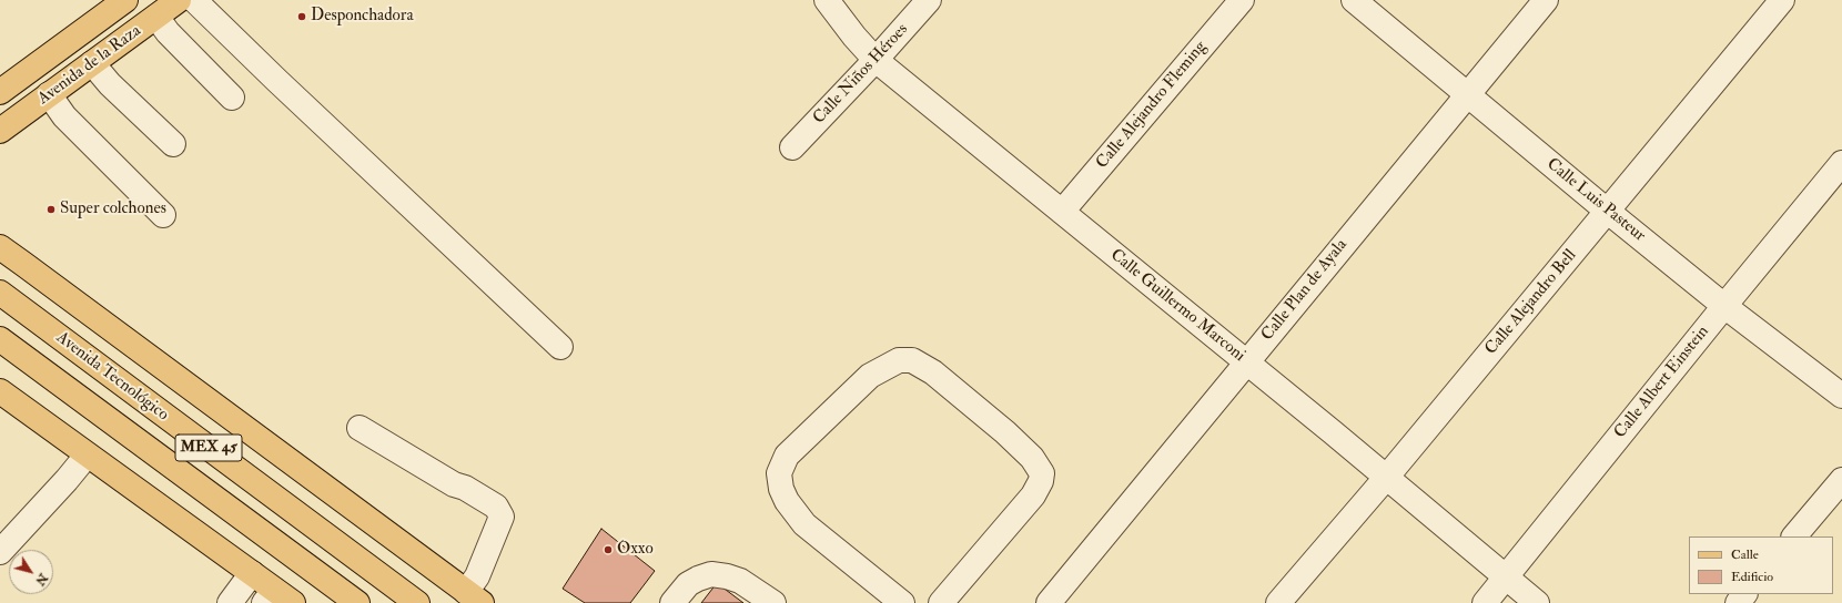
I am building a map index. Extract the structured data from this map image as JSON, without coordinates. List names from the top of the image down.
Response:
{
  "streets": {
    "main road": ["Avenida de la Raza", "Avenida Tecnológico", "MEX 45"],
    "street": [
      "Calle Niños Héroes",
      "Calle Alejandro Fleming",
      "Calle Luis Pasteur",
      "Calle Plan de Ayala",
      "Calle Alejandro Bell",
      "Calle Guillermo Marconi",
      "Calle Albert Einstein"
    ]
  },
  "crossings": [
    ["Calle Niños Héroes", "Calle Guillermo Marconi"],
    ["Calle Alejandro Fleming", "Calle Guillermo Marconi"],
    ["Calle Luis Pasteur", "Calle Plan de Ayala"],
    ["Calle Luis Pasteur", "Calle Alejandro Bell"],
    ["Calle Luis Pasteur", "Calle Albert Einstein"],
    ["Calle Plan de Ayala", "Calle Guillermo Marconi"],
    ["Calle Alejandro Bell", "Calle Guillermo Marconi"],
    ["Calle Guillermo Marconi", "Calle Albert Einstein"]
  ],
  "places": ["Desponchadora", "Super colchones", "Oxxo"],
  "legend": ["Calle", "Edificio"],
  "north": "bottom right"
}
